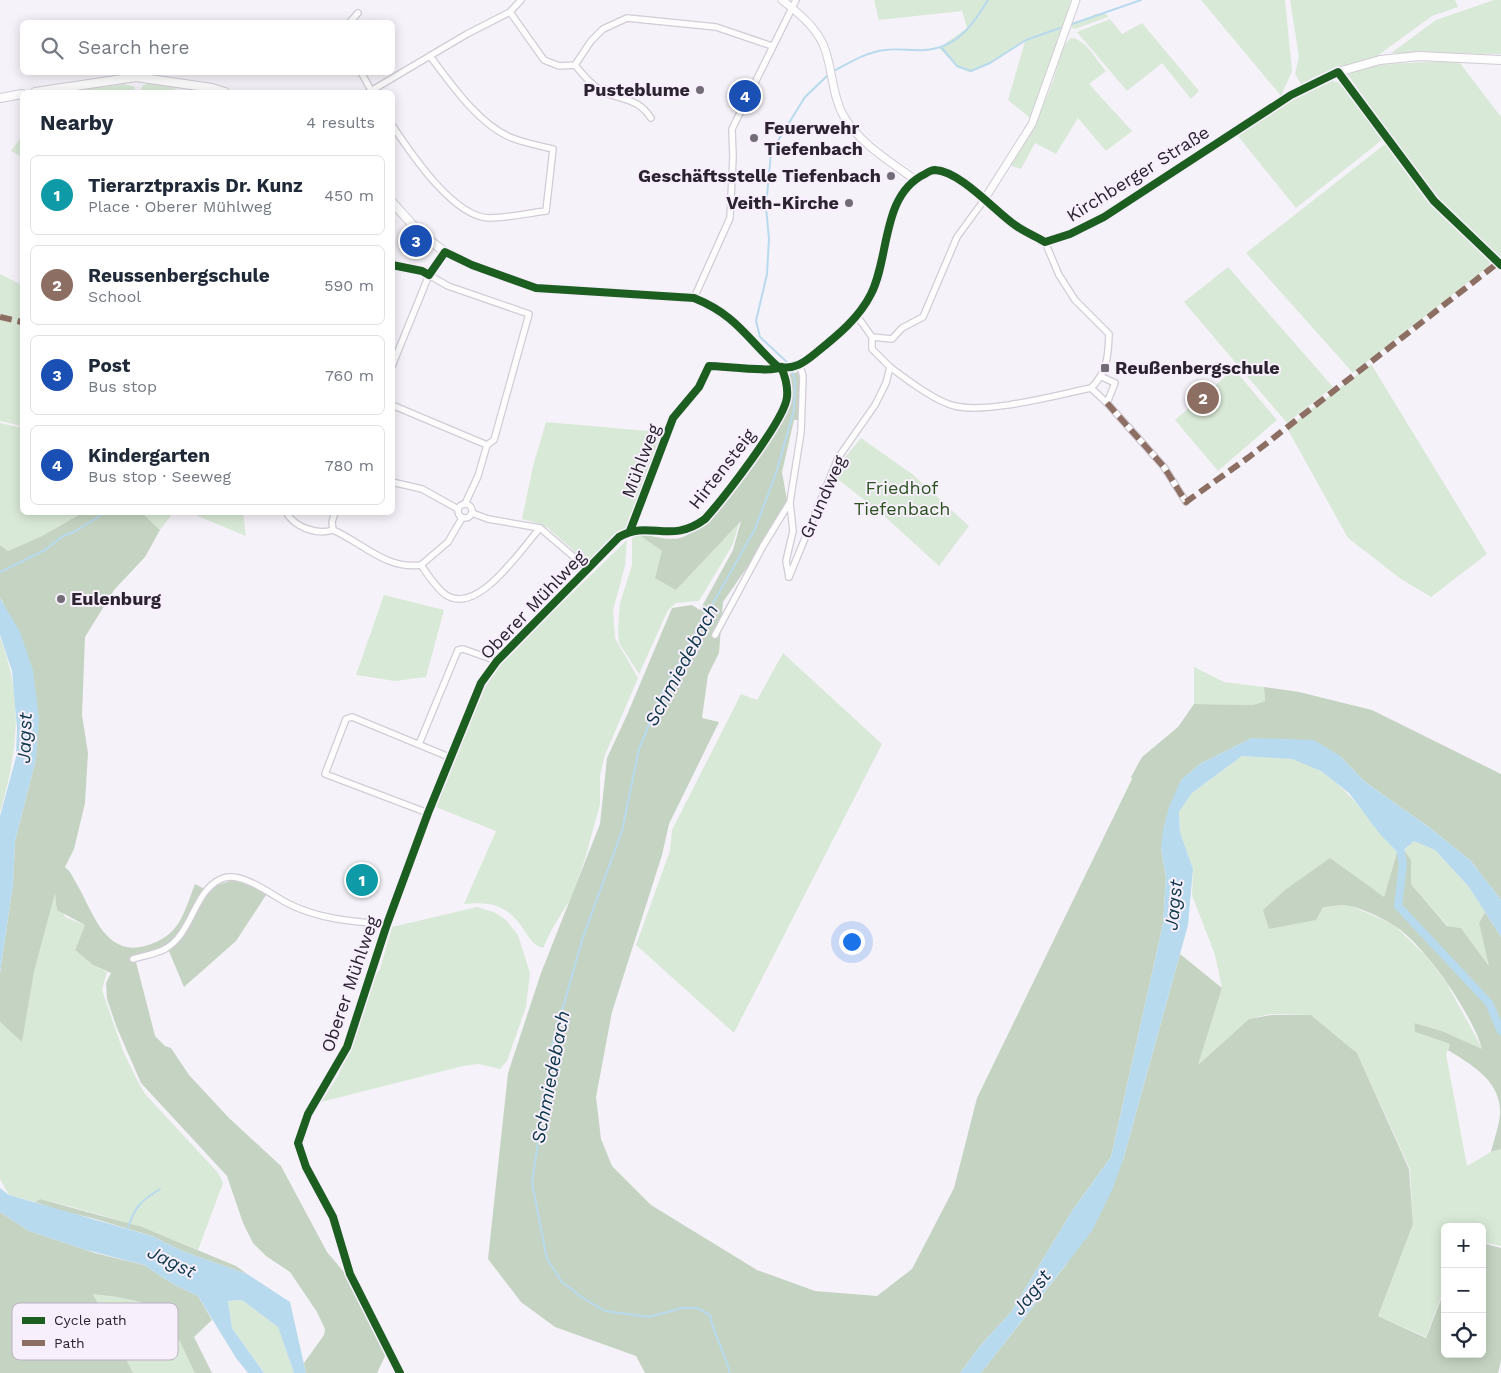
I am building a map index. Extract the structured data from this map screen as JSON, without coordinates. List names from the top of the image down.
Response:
{
  "streets": {
    "main road": ["Kirchberger Straße"],
    "street": [
      "Mühlweg",
      "Hirtensteig",
      "Grundweg",
      "Oberer Mühlweg"
    ]
  },
  "crossings": [
    ["Mühlweg", "Hirtensteig"],
    ["Mühlweg", "Oberer Mühlweg"],
    ["Hirtensteig", "Oberer Mühlweg"]
  ],
  "water": ["Schmiedebach", "Jagst"],
  "parks": ["Friedhof Tiefenbach"],
  "places": {
    "other": [
      "Pusteblume",
      "Feuerwehr Tiefenbach",
      "Geschäftsstelle Tiefenbach",
      "Veith-Kirche",
      "Eulenburg"
    ],
    "transit": ["Reußenbergschule"]
  },
  "legend": ["Cycle path", "Path"],
  "page": {
    "search": "Search here",
    "pins": [
      "4",
      "3",
      "2",
      "1"
    ],
    "heading": ["Nearby", "4 results"],
    "list": [
      {
        "mark": "1",
        "name": "Tierarztpraxis Dr. Kunz",
        "note": "Place · Oberer Mühlweg",
        "value": "450 m"
      },
      {
        "mark": "2",
        "name": "Reussenbergschule",
        "note": "School",
        "value": "590 m"
      },
      {
        "mark": "3",
        "name": "Post",
        "note": "Bus stop",
        "value": "760 m"
      },
      {
        "mark": "4",
        "name": "Kindergarten",
        "note": "Bus stop · Seeweg",
        "value": "780 m"
      }
    ],
    "map_buttons": ["+", "−"]
  }
}
